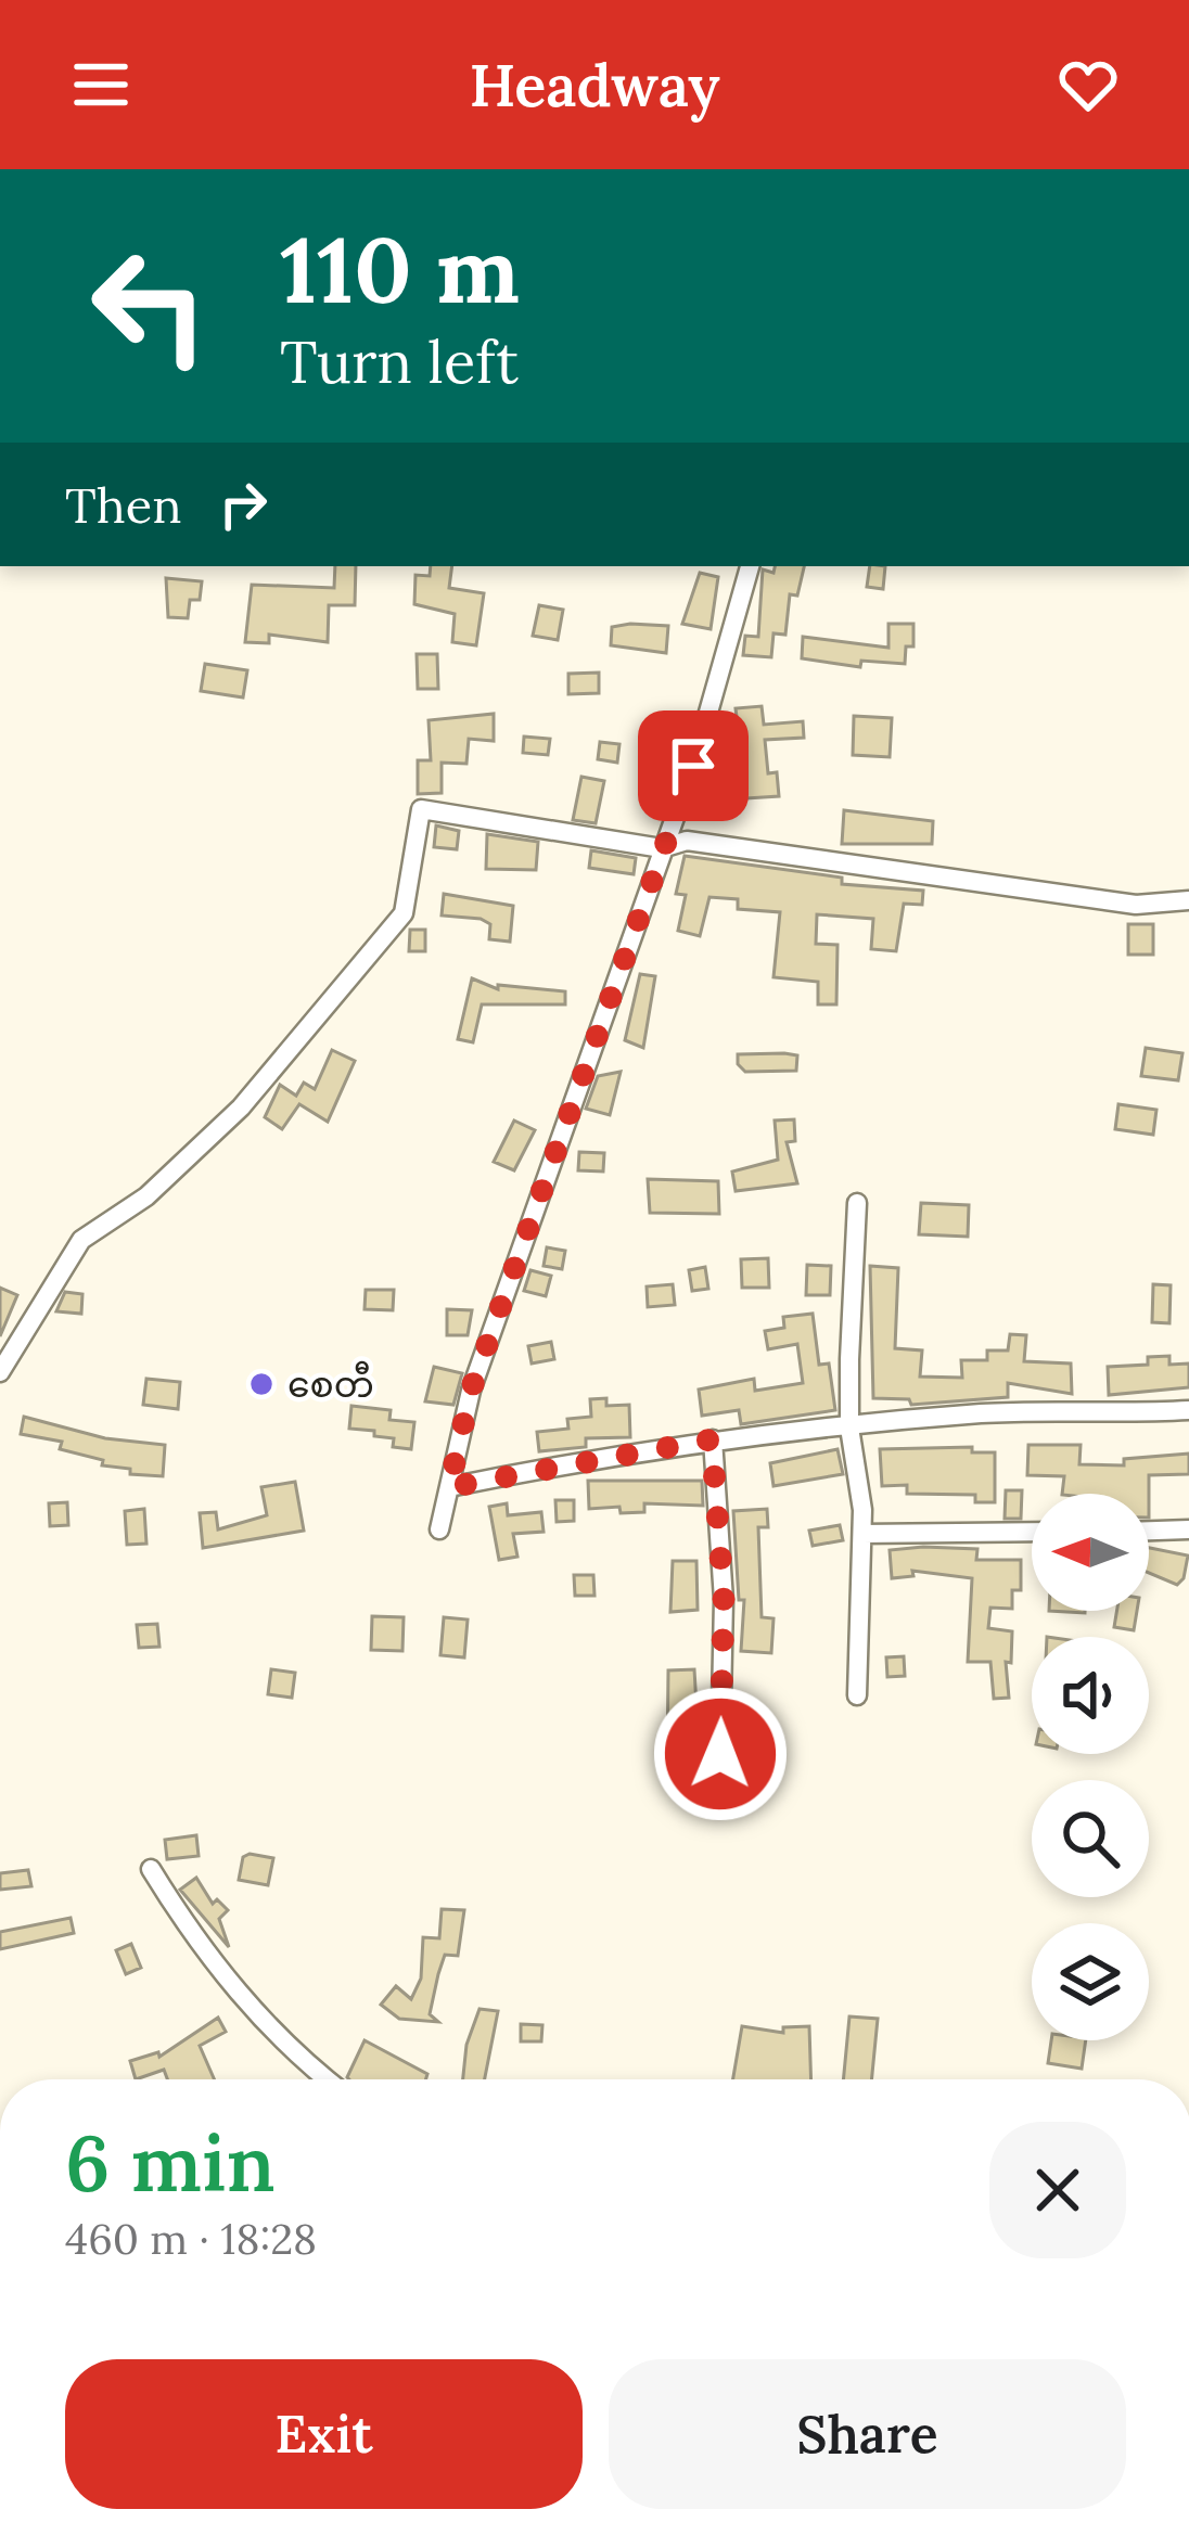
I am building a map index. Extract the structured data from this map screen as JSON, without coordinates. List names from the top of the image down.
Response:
{
  "places": ["စေတီ"],
  "north": "left",
  "page": {
    "header": "Headway",
    "turn": ["110 m", "Turn left"],
    "then": "Then",
    "heading": ["6 min", "460 m · 18:28"],
    "buttons": ["Exit", "Share"]
  }
}
